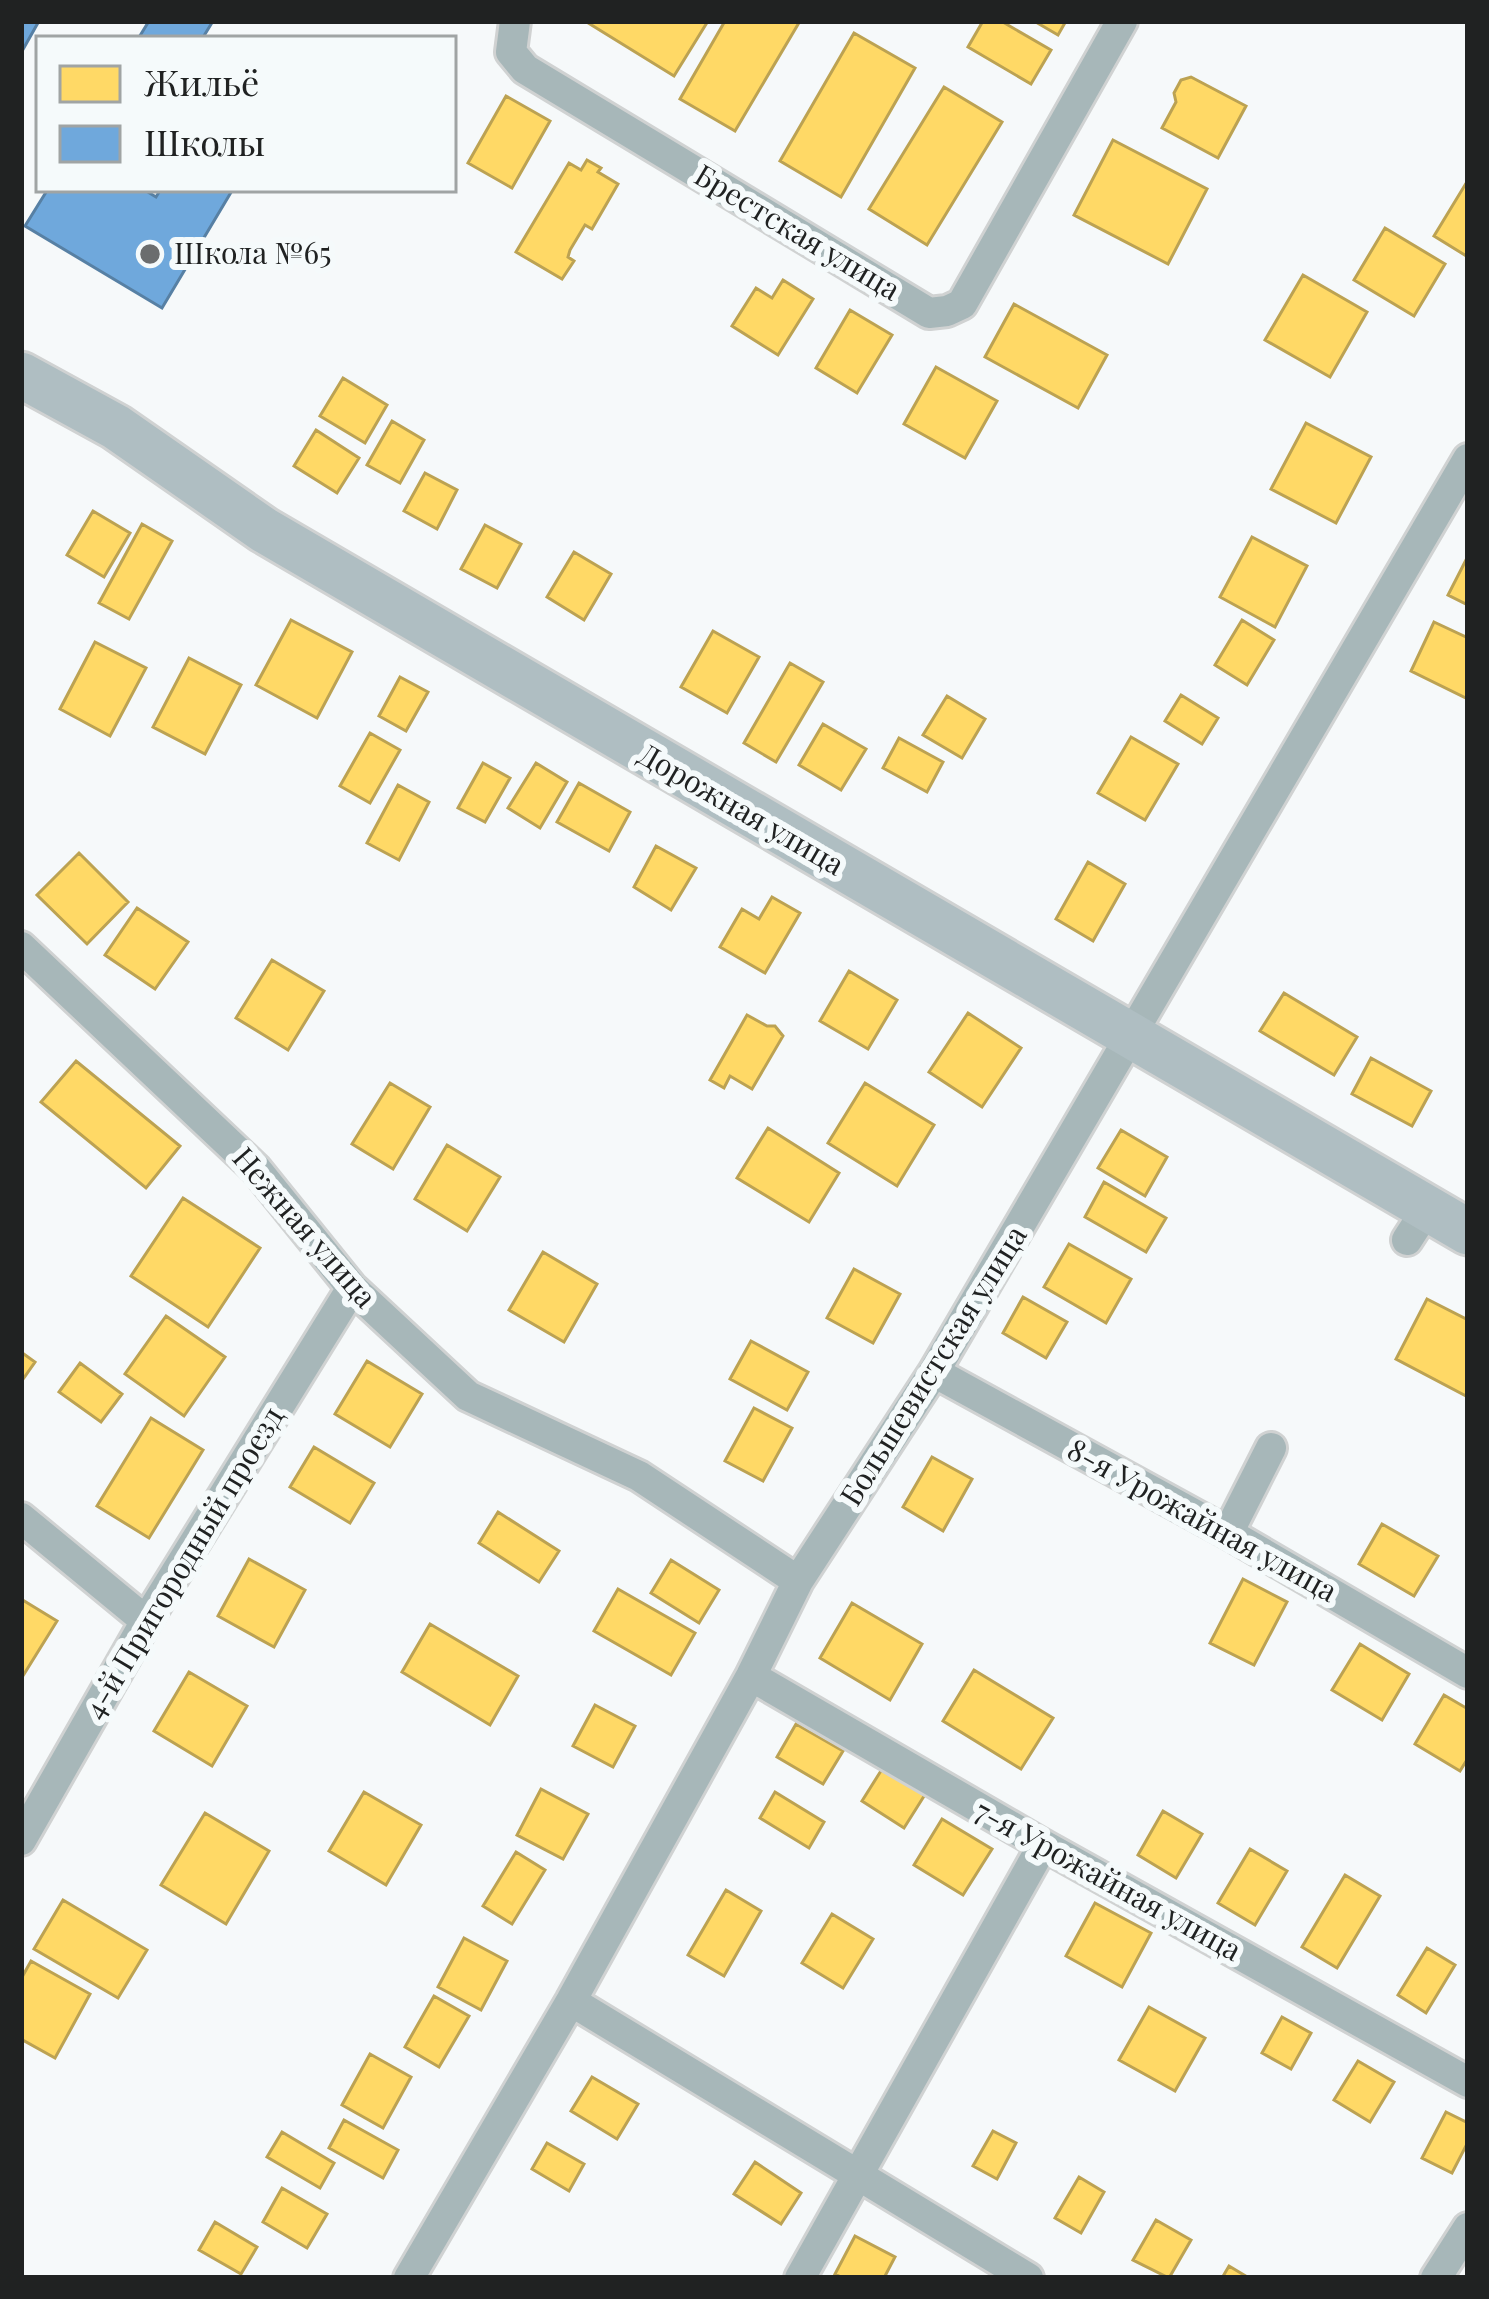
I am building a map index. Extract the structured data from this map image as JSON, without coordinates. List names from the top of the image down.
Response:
{
  "streets": {
    "street": [
      "Брестская улица",
      "Дорожная улица",
      "Нежная улица",
      "Большевистская улица",
      "8-я Урожайная улица",
      "4-й Пригородный проезд",
      "7-я Урожайная улица"
    ]
  },
  "crossings": [
    ["Дорожная улица", "Большевистская улица"],
    ["Нежная улица", "Большевистская улица"],
    ["Нежная улица", "4-й Пригородный проезд"],
    ["Большевистская улица", "8-я Урожайная улица"],
    ["Большевистская улица", "7-я Урожайная улица"]
  ],
  "places": ["Школа №65"],
  "legend": ["Жильё", "Школы"]
}
